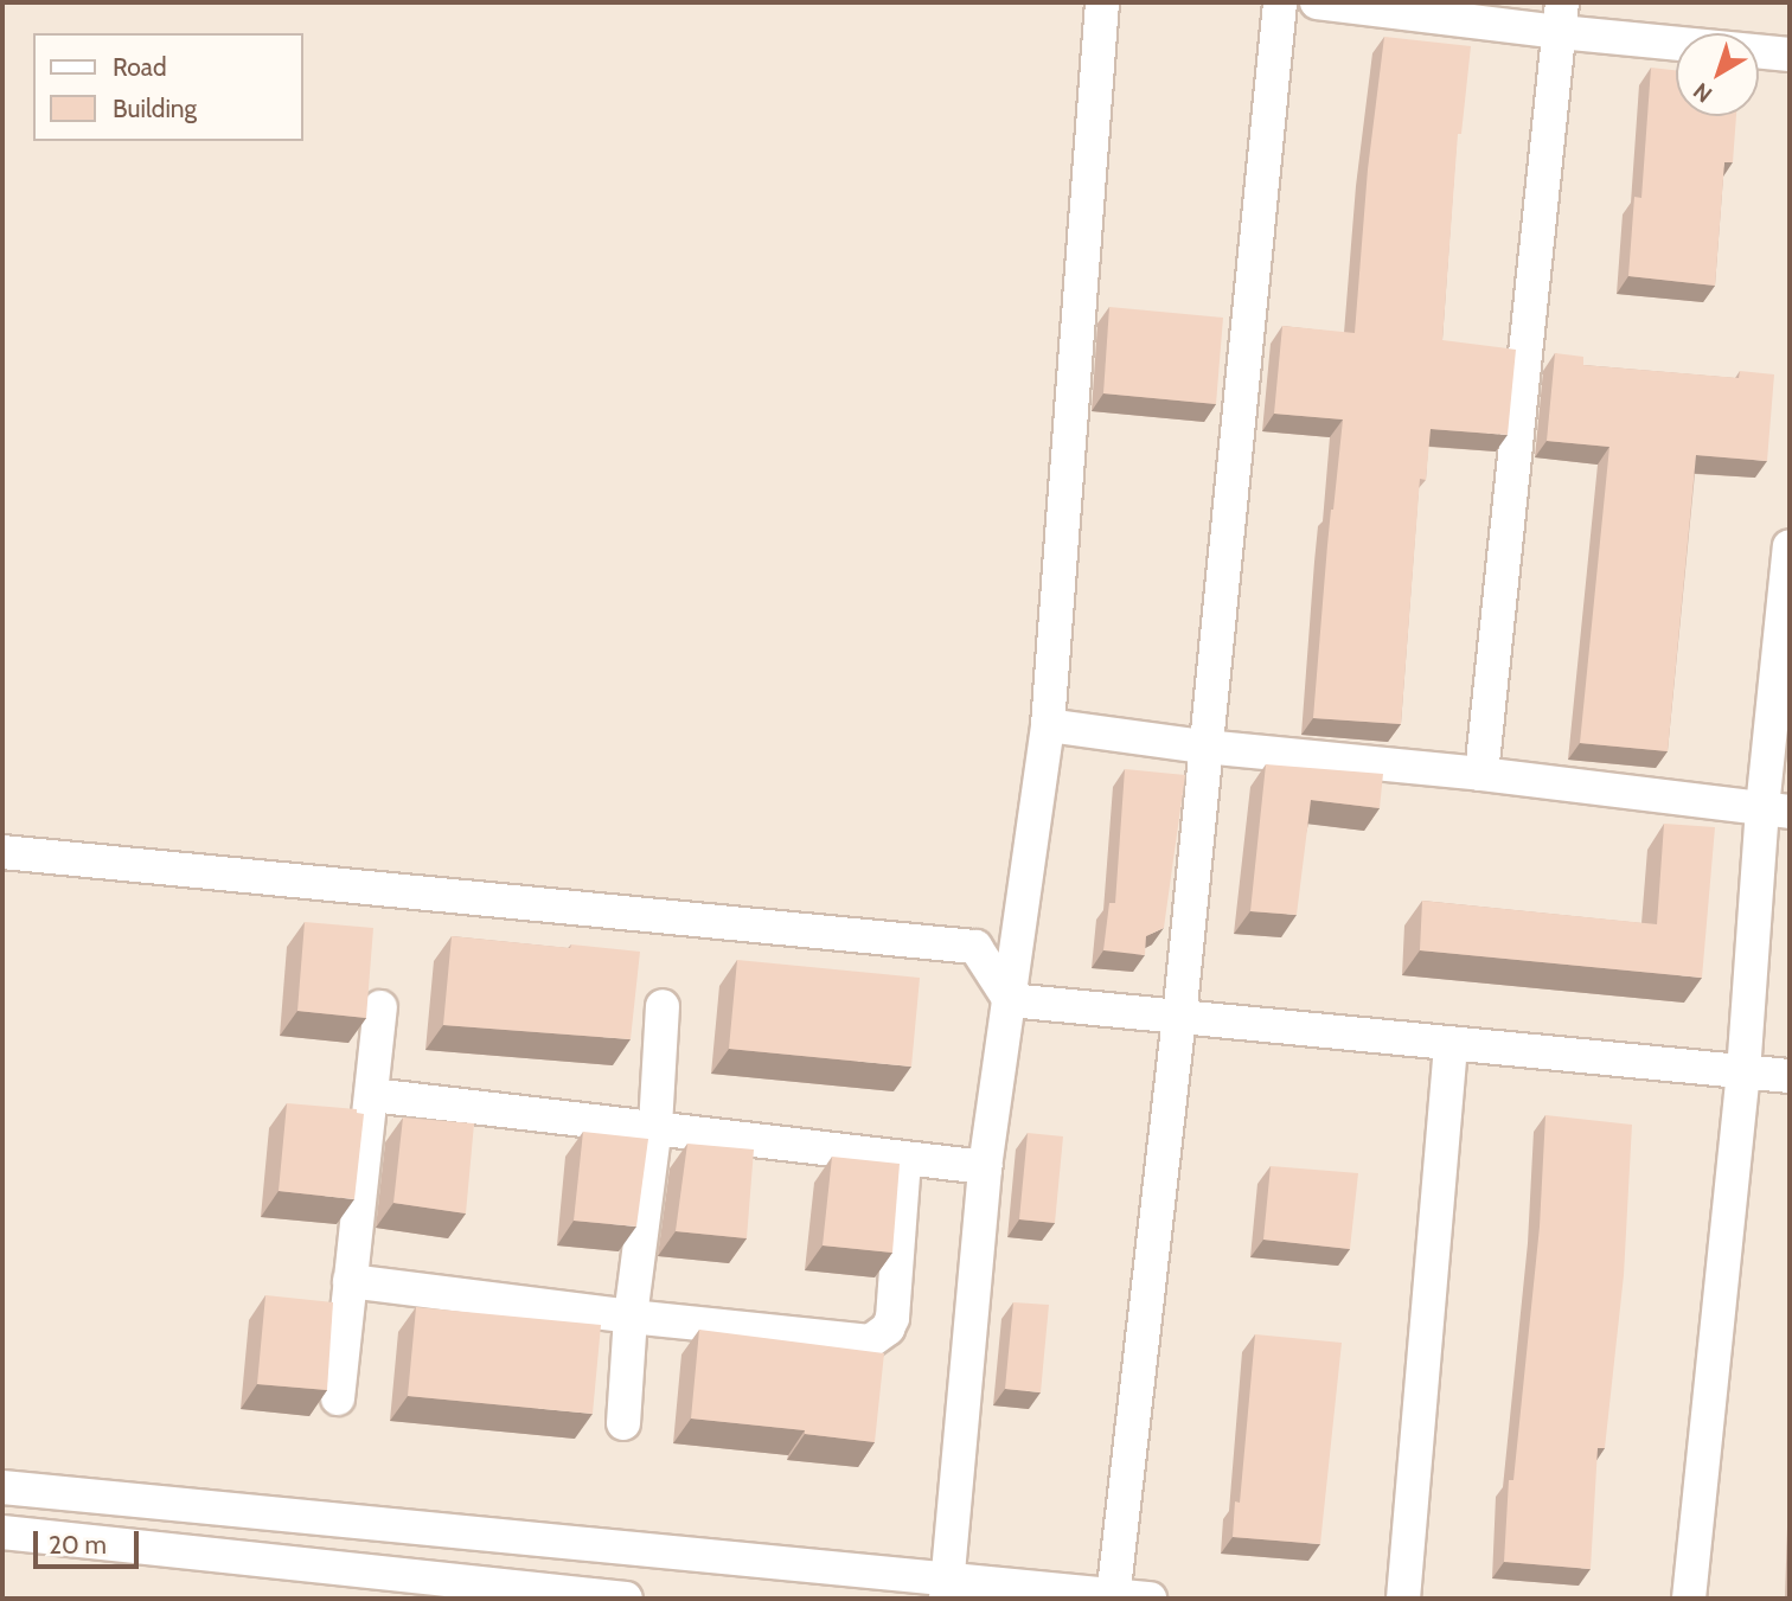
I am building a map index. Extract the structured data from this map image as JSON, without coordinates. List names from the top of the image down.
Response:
{
  "legend": ["Road", "Building"],
  "scale_bar": "20 m",
  "north": "bottom left"
}
